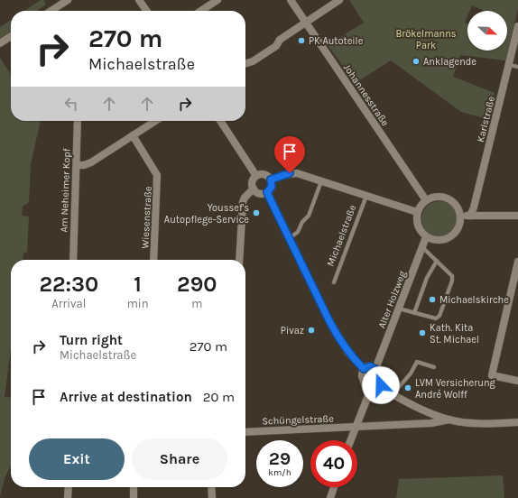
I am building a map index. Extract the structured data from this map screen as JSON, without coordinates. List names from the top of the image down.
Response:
{
  "streets": {
    "street": [
      "Johannesstraße",
      "Karlstraße",
      "Am Neheimer Kopf",
      "Wiesenstraße",
      "Michaelstraße",
      "Alter Holzweg",
      "Schüngelstraße"
    ]
  },
  "crossings": [
    ["Johannesstraße", "Michaelstraße"],
    ["Johannesstraße", "Alter Holzweg"],
    ["Michaelstraße", "Alter Holzweg"]
  ],
  "parks": ["Brökelmanns Park"],
  "places": [
    "PK Autoteile",
    "Anklagende",
    "Youssef's Autopflege-Service",
    "Michaelskirche",
    "Pivaz",
    "Kath. Kita St. Michael",
    "LVM Versicherung André Wolff"
  ],
  "north": "right",
  "page": {
    "turn": ["270 m", "Michaelstraße"],
    "eta": [
      "22:30",
      "Arrival",
      "1",
      "min",
      "290",
      "m"
    ],
    "list": [
      {
        "name": "Turn right",
        "note": "Michaelstraße",
        "value": "270 m"
      },
      {
        "name": "Arrive at destination",
        "value": "20 m"
      }
    ],
    "buttons": ["Exit", "Share"],
    "speed": "29 km/h",
    "limit": "40"
  }
}
